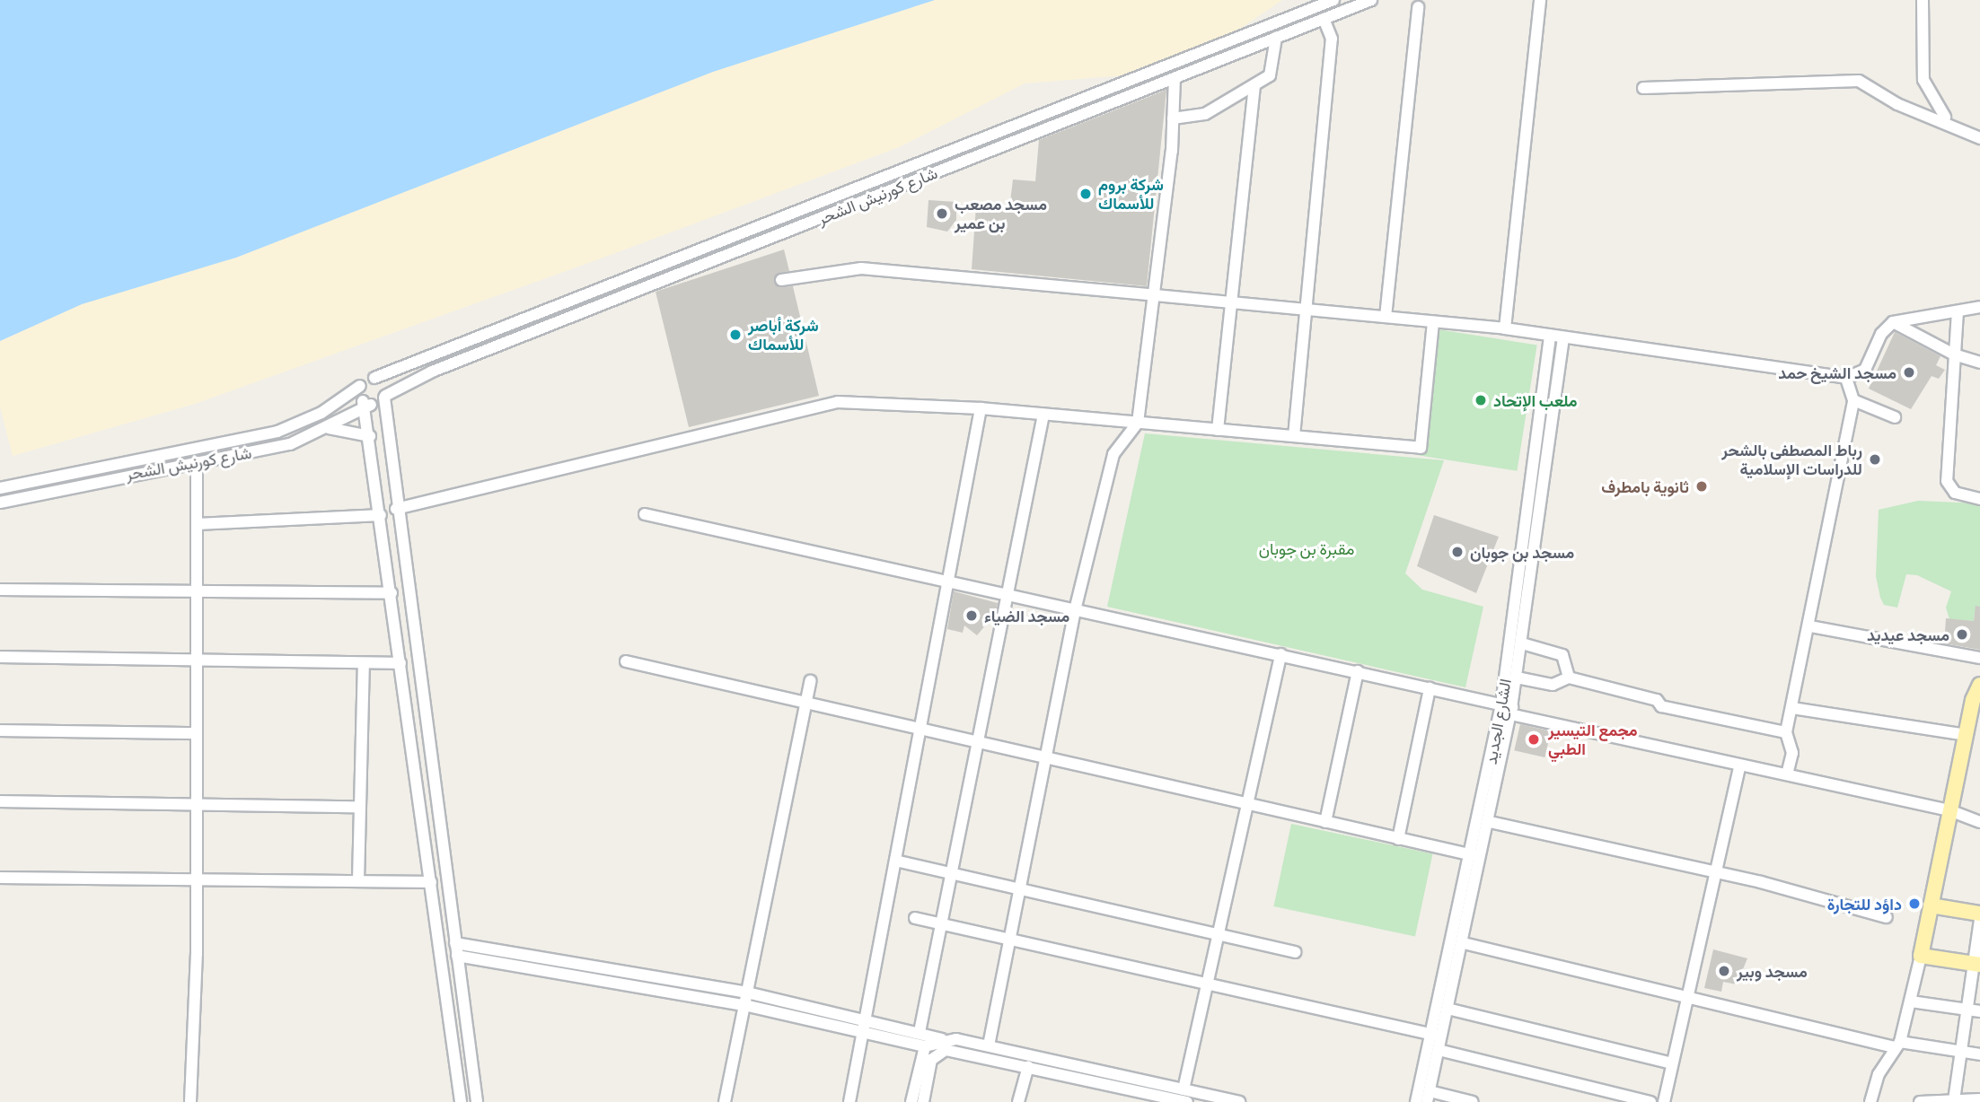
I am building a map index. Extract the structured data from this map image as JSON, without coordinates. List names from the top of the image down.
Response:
{
  "streets": {
    "street": ["شارع كورنيش الشحر", "الشارع الجديد"]
  },
  "parks": ["مقبرة بن جوبان"],
  "places": [
    "شركة بروم للأسماك",
    "مسجد مصعب بن عمير",
    "شركة أباصر للأسماك",
    "مسجد الشيخ حمد",
    "ملعب الإتحاد",
    "رباط المصطفى بالشحر للدراسات الإسلامية",
    "ثانوية بامطرف",
    "مسجد بن جوبان",
    "مسجد الضياء",
    "مسجد عيديد",
    "مجمع التيسير الطبي",
    "داؤد للتجارة",
    "مسجد وبير"
  ]
}
